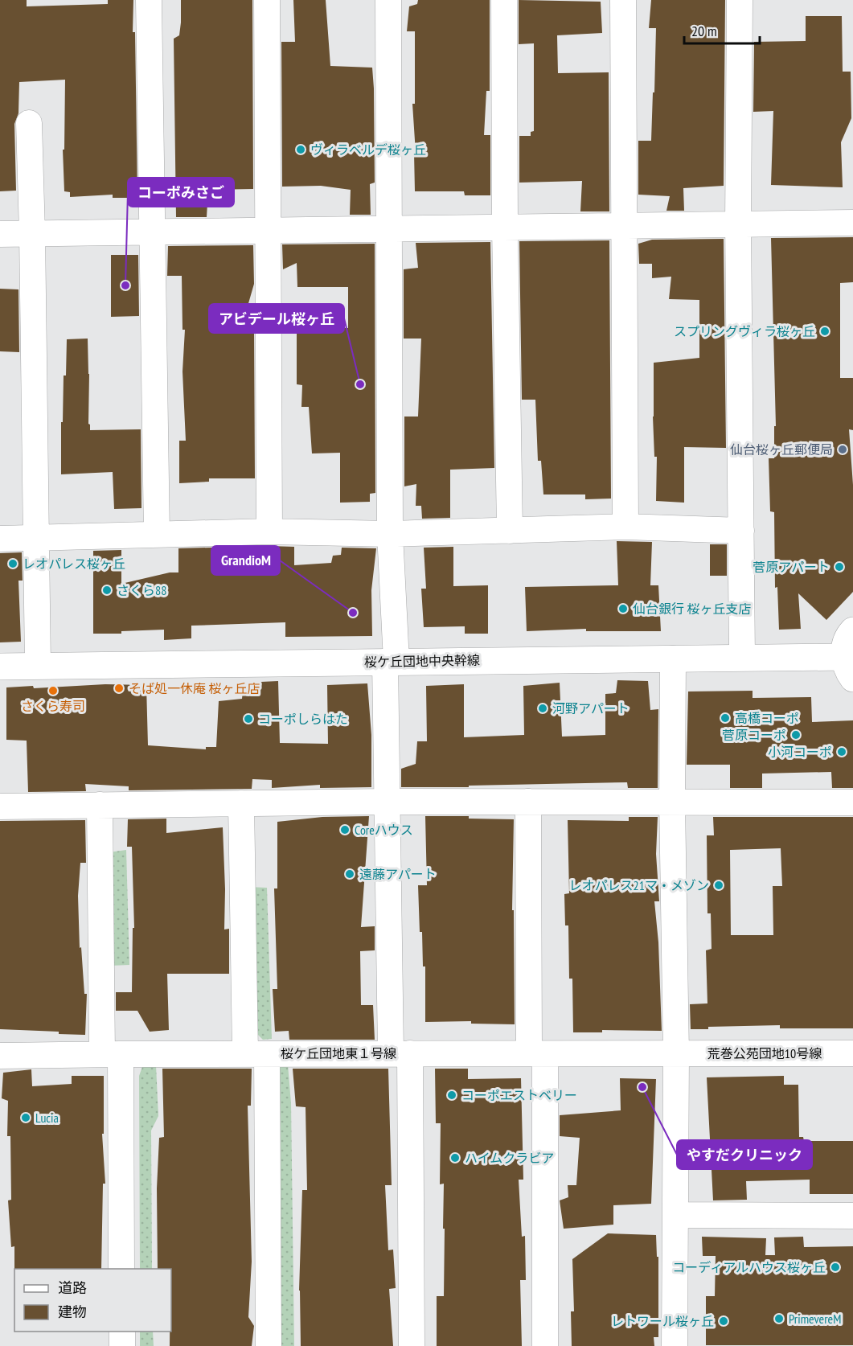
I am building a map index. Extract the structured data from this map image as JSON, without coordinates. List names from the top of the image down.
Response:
{
  "streets": {
    "street": ["桜ケ丘団地中央幹線", "桜ケ丘団地東１号線", "荒巻公苑団地10号線"]
  },
  "crossings": [
    ["桜ケ丘団地東１号線", "荒巻公苑団地10号線"]
  ],
  "places": [
    "ヴィラベルデ桜ヶ丘",
    "コーポみさご",
    "スプリングヴィラ桜ヶ丘",
    "アビデール桜ヶ丘",
    "仙台桜ヶ丘郵便局",
    "レオパレス桜ヶ丘",
    "菅原アパート",
    "さくら88",
    "仙台銀行 桜ヶ丘支店",
    "GrandioM",
    "そば処一休庵 桜ヶ丘店",
    "さくら寿司",
    "河野アパート",
    "高橋コーポ",
    "コーポしらはた",
    "菅原コーポ",
    "小河コーポ",
    "Coreハウス",
    "遠藤アパート",
    "レオパレス21マ・メゾン",
    "やすだクリニック",
    "コーポエストベリー",
    "Lucia",
    "ハイムクラビア",
    "コーディアルハウス桜ヶ丘",
    "PrimevereM",
    "レトワール桜ヶ丘"
  ],
  "legend": ["道路", "建物"],
  "scale_bar": "20 m"
}
